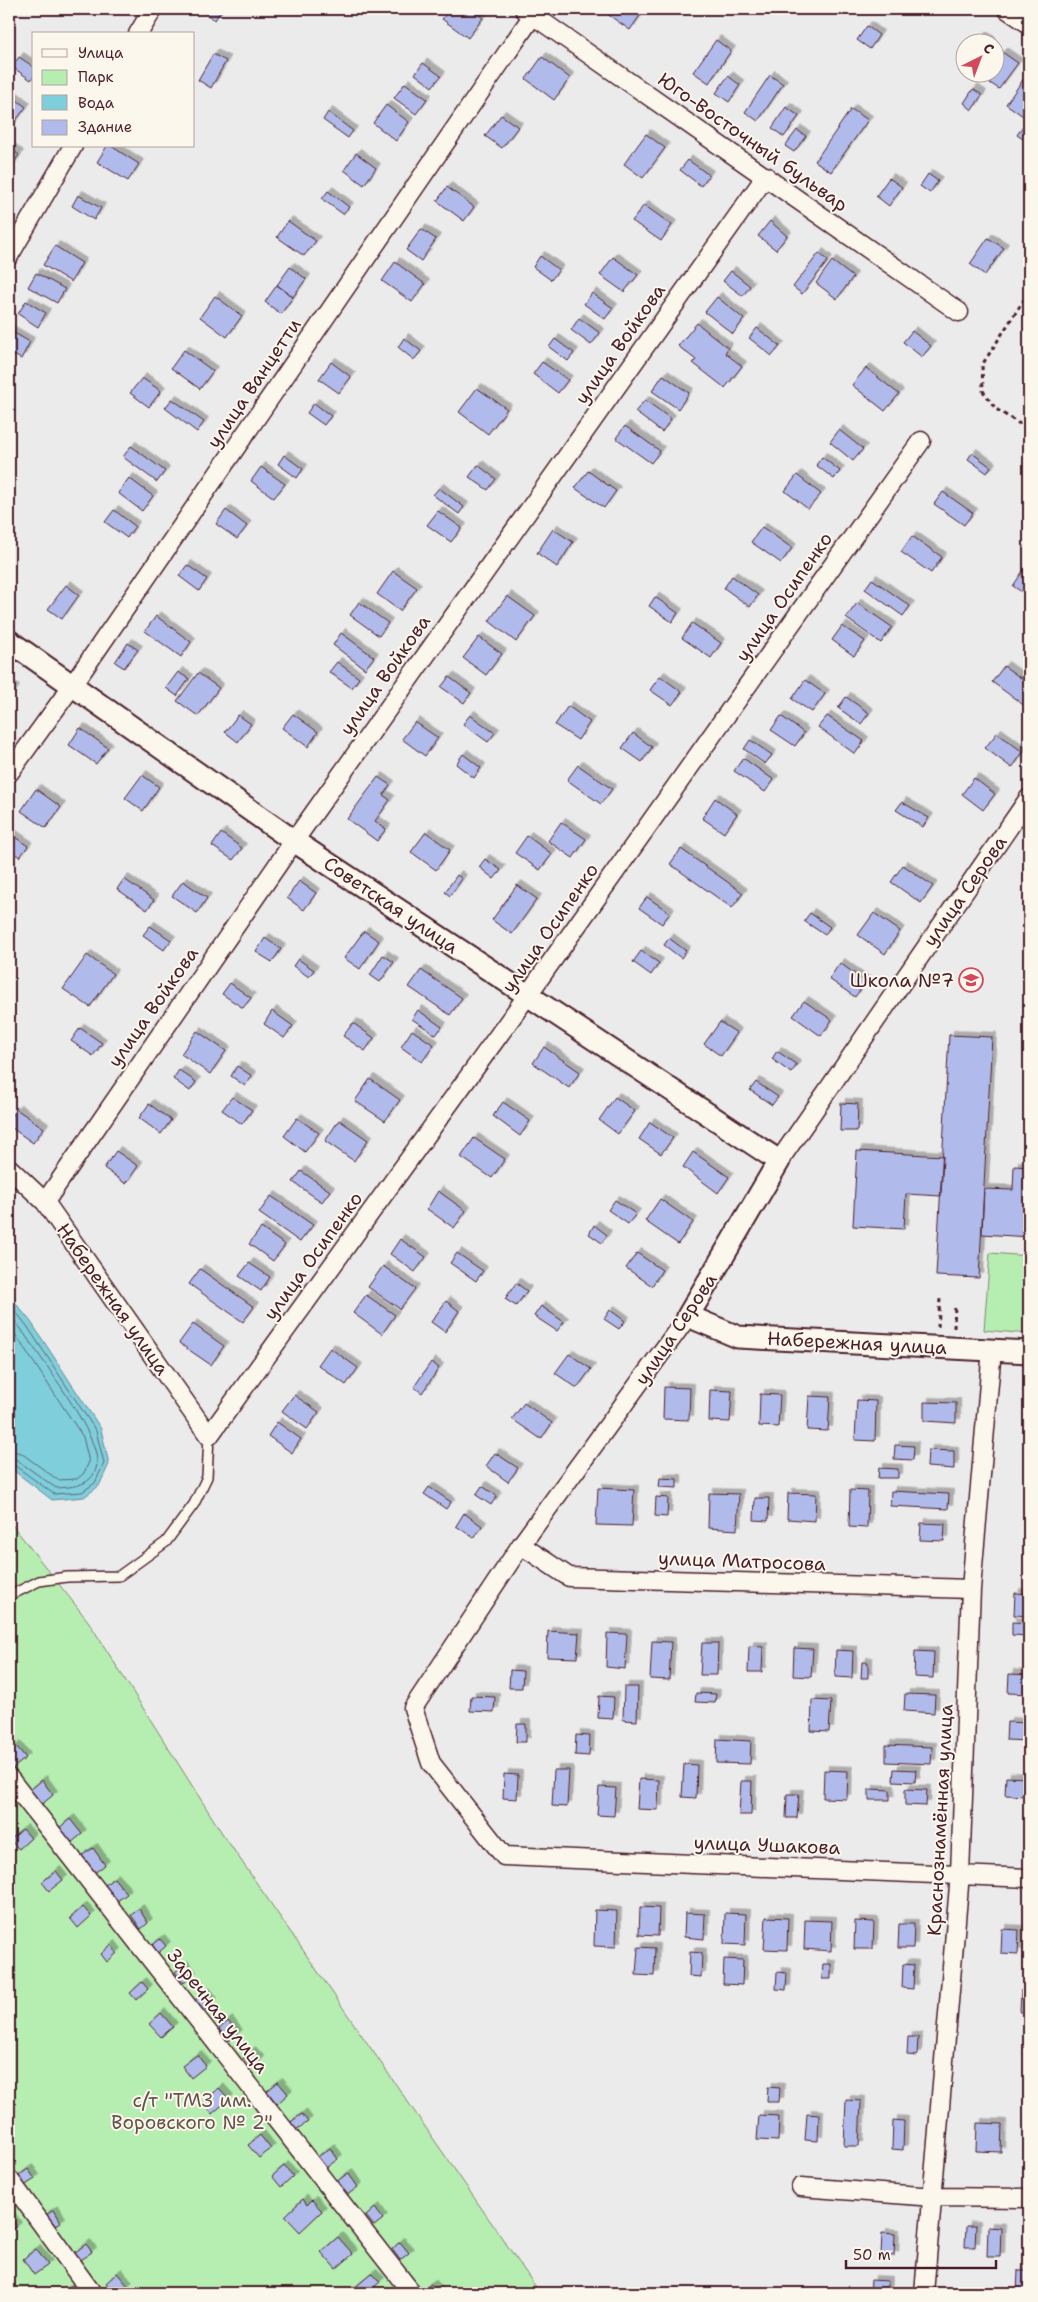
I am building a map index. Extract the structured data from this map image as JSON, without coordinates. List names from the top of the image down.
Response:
{
  "streets": {
    "street": [
      "Юго-Восточный бульвар",
      "улица Войкова",
      "улица Ванцетти",
      "улица Осипенко",
      "улица Серова",
      "Советская улица",
      "Набережная улица",
      "улица Матросова",
      "Краснознамённая улица",
      "улица Ушакова",
      "Заречная улица"
    ]
  },
  "crossings": [
    ["Юго-Восточный бульвар", "улица Войкова"],
    ["Юго-Восточный бульвар", "улица Ванцетти"],
    ["улица Войкова", "Советская улица"],
    ["улица Войкова", "Набережная улица"],
    ["улица Ванцетти", "Советская улица"],
    ["улица Осипенко", "Советская улица"],
    ["улица Осипенко", "Набережная улица"],
    ["улица Серова", "Советская улица"],
    ["улица Серова", "Набережная улица"],
    ["улица Серова", "улица Матросова"],
    ["улица Серова", "улица Ушакова"],
    ["Набережная улица", "Краснознамённая улица"],
    ["улица Матросова", "Краснознамённая улица"],
    ["Краснознамённая улица", "улица Ушакова"]
  ],
  "parks": ["с/т \"ТМЗ им. Воровского № 2\""],
  "places": {
    "school or university": ["Школа №7"]
  },
  "legend": [
    "Улица",
    "Парк",
    "Вода",
    "Здание"
  ],
  "scale_bar": "50 m",
  "north": "top right"
}
